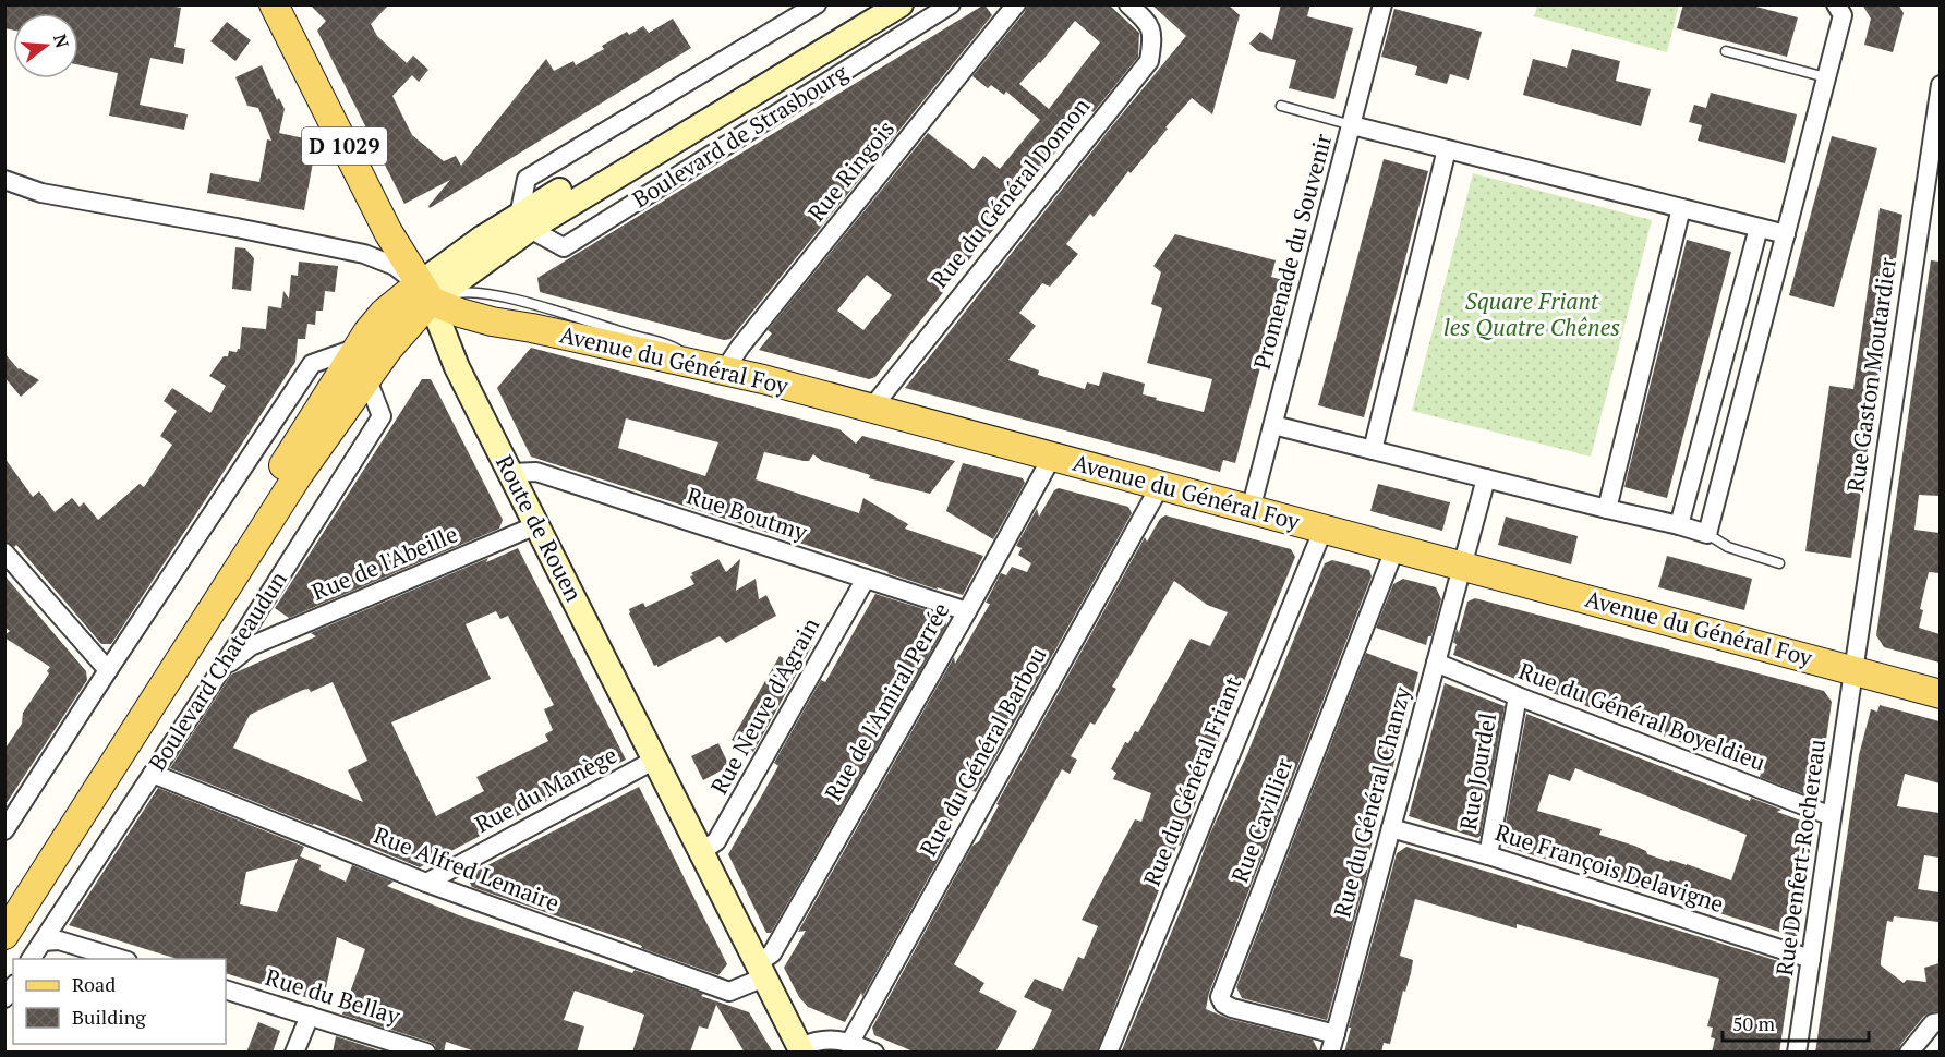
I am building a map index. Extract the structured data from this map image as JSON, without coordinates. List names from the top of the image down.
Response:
{
  "streets": {
    "main road": [
      "Boulevard de Strasbourg",
      "D 1029",
      "Avenue du Général Foy",
      "Route de Rouen",
      "Boulevard Chateaudun"
    ],
    "street": [
      "Rue Ringois",
      "Rue du Général Domon",
      "Promenade du Souvenir",
      "Rue Gaston Moutardier",
      "Rue Boutmy",
      "Rue de l'Abeille",
      "Rue de l'Amiral Perrée",
      "Rue Neuve d'Agrain",
      "Rue du Général Boyeldieu",
      "Rue du Général Barbou",
      "Rue Jourdel",
      "Rue du Général Friant",
      "Rue du Manège",
      "Rue du Général Chanzy",
      "Rue Cavillier",
      "Rue Denfert-Rochereau",
      "Rue François Delavigne",
      "Rue Alfred Lemaire",
      "Rue du Bellay"
    ]
  },
  "crossings": [
    ["Boulevard de Strasbourg", "Avenue du Général Foy"],
    ["Boulevard de Strasbourg", "Route de Rouen"],
    ["Boulevard de Strasbourg", "Boulevard Chateaudun"],
    ["Rue Ringois", "Avenue du Général Foy"],
    ["Rue du Général Domon", "Avenue du Général Foy"],
    ["Promenade du Souvenir", "Avenue du Général Foy"],
    ["Avenue du Général Foy", "Rue Gaston Moutardier"],
    ["Avenue du Général Foy", "Route de Rouen"],
    ["Avenue du Général Foy", "Boulevard Chateaudun"],
    ["Avenue du Général Foy", "Rue de l'Amiral Perrée"],
    ["Avenue du Général Foy", "Rue du Général Barbou"],
    ["Avenue du Général Foy", "Rue du Général Friant"],
    ["Avenue du Général Foy", "Rue du Général Chanzy"],
    ["Avenue du Général Foy", "Rue Cavillier"],
    ["Avenue du Général Foy", "Rue Denfert-Rochereau"],
    ["Rue Gaston Moutardier", "Rue Denfert-Rochereau"],
    ["Rue Boutmy", "Route de Rouen"],
    ["Rue Boutmy", "Rue de l'Amiral Perrée"],
    ["Rue Boutmy", "Rue Neuve d'Agrain"],
    ["Route de Rouen", "Rue de l'Abeille"],
    ["Route de Rouen", "Boulevard Chateaudun"],
    ["Route de Rouen", "Rue de l'Amiral Perrée"],
    ["Route de Rouen", "Rue Neuve d'Agrain"],
    ["Route de Rouen", "Rue du Manège"],
    ["Route de Rouen", "Rue Alfred Lemaire"],
    ["Rue de l'Abeille", "Boulevard Chateaudun"],
    ["Boulevard Chateaudun", "Rue Alfred Lemaire"],
    ["Rue de l'Amiral Perrée", "Rue Alfred Lemaire"],
    ["Rue du Général Boyeldieu", "Rue Jourdel"],
    ["Rue du Général Boyeldieu", "Rue du Général Chanzy"],
    ["Rue du Général Boyeldieu", "Rue Denfert-Rochereau"],
    ["Rue Jourdel", "Rue François Delavigne"],
    ["Rue du Manège", "Rue Alfred Lemaire"],
    ["Rue du Général Chanzy", "Rue Cavillier"],
    ["Rue du Général Chanzy", "Rue François Delavigne"],
    ["Rue Denfert-Rochereau", "Rue François Delavigne"]
  ],
  "parks": ["Square Friant les Quatre Chênes"],
  "legend": ["Road", "Building"],
  "scale_bar": "50 m",
  "north": "right"
}
